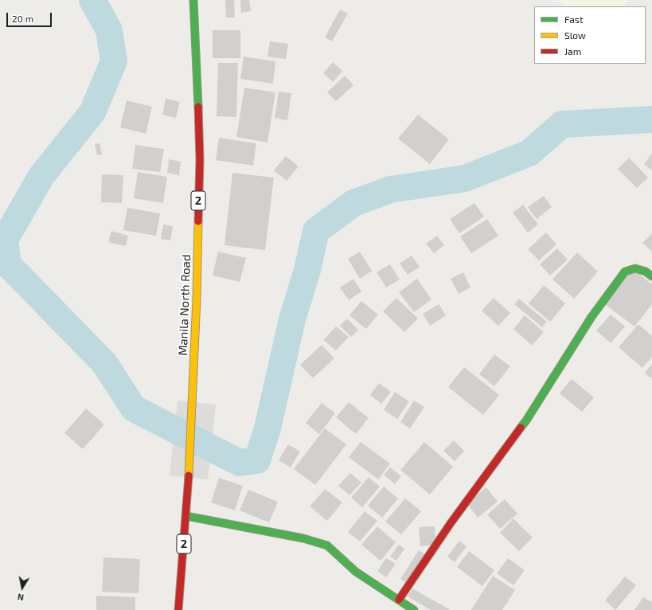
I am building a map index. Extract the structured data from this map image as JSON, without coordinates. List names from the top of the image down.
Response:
{
  "streets": {
    "main road": ["2", "Manila North Road"]
  },
  "legend": ["Fast", "Slow", "Jam"],
  "scale_bar": "20 m",
  "north": "bottom"
}
